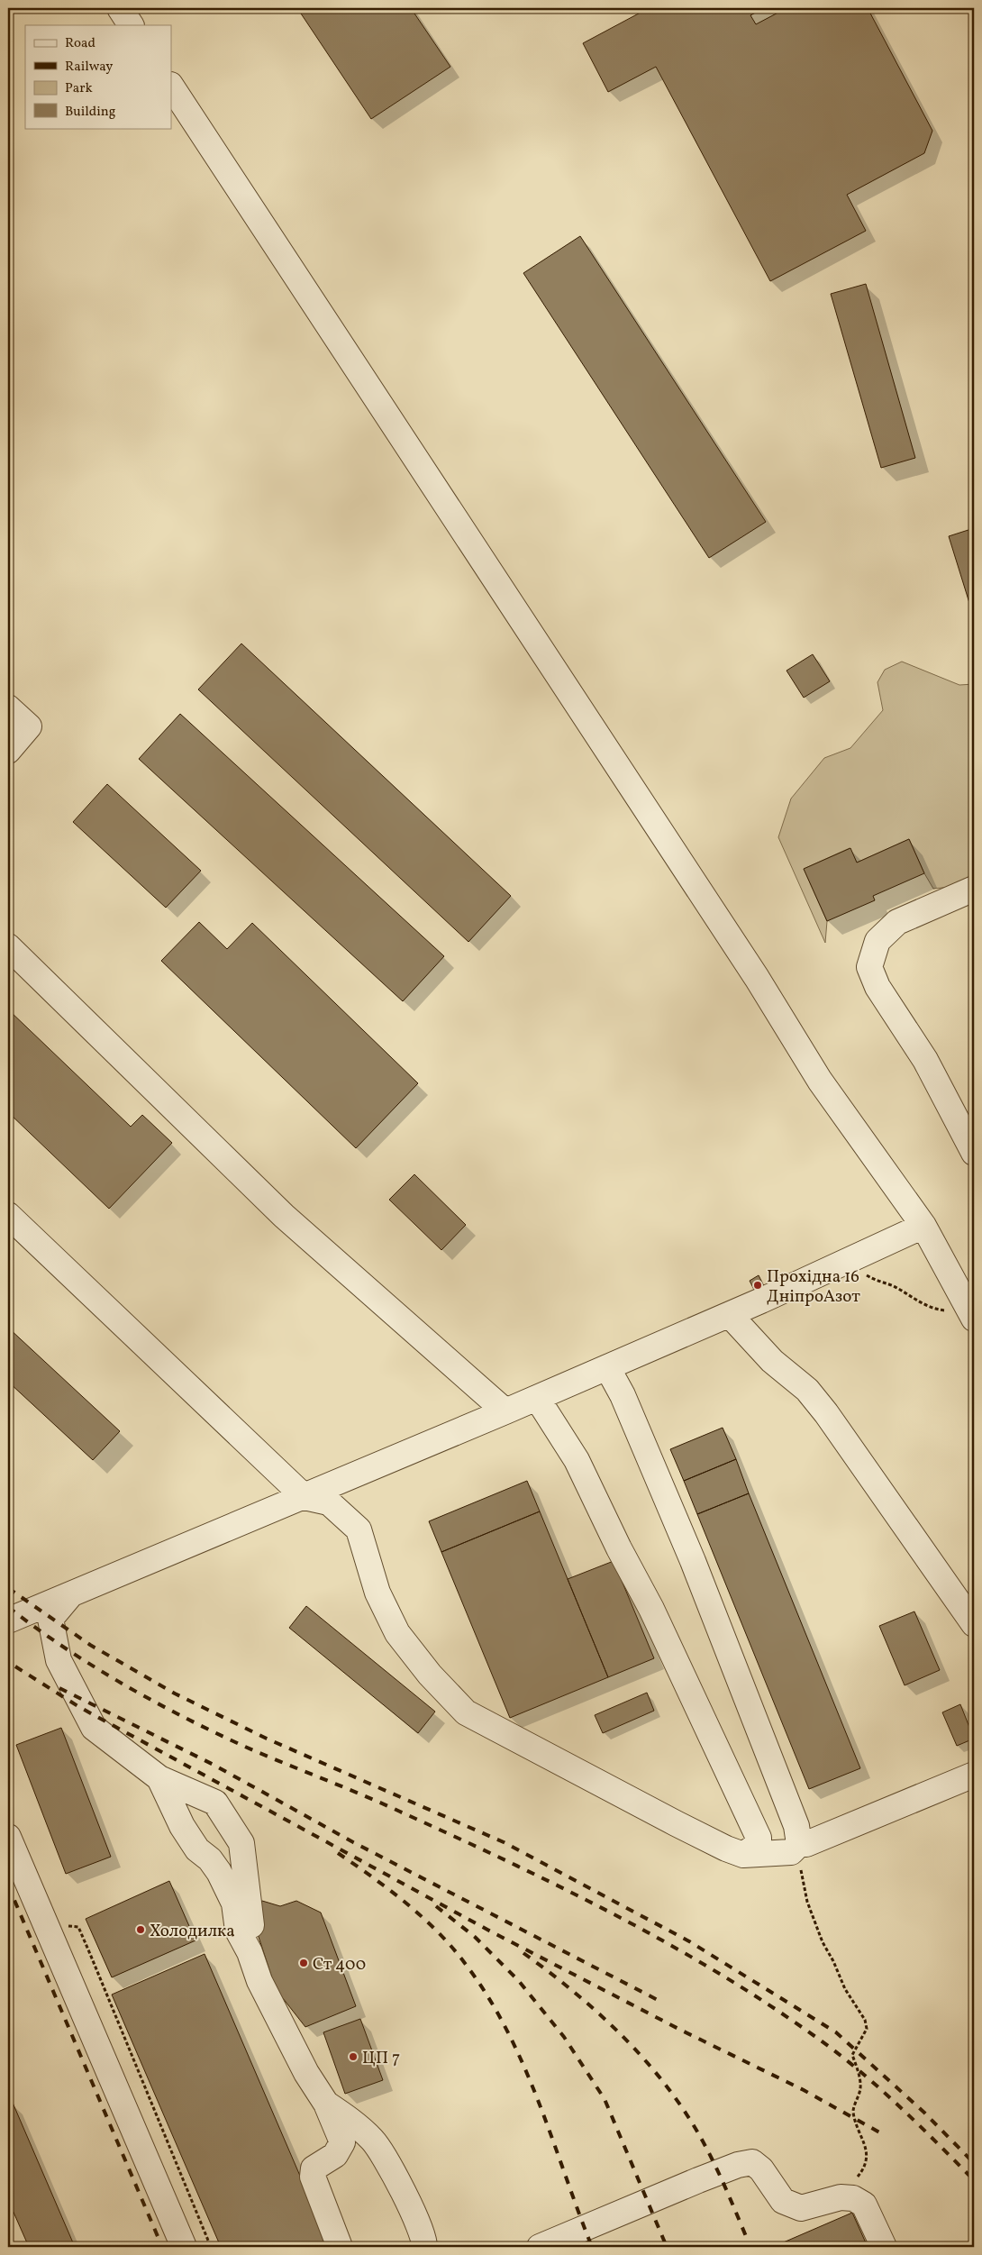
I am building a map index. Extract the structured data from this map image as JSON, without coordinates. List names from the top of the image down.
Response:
{
  "places": [
    "Прохідна 16 ДніпроАзот",
    "Холодилка",
    "Ст 400",
    "ЦП 7"
  ],
  "legend": [
    "Road",
    "Railway",
    "Park",
    "Building"
  ]
}
